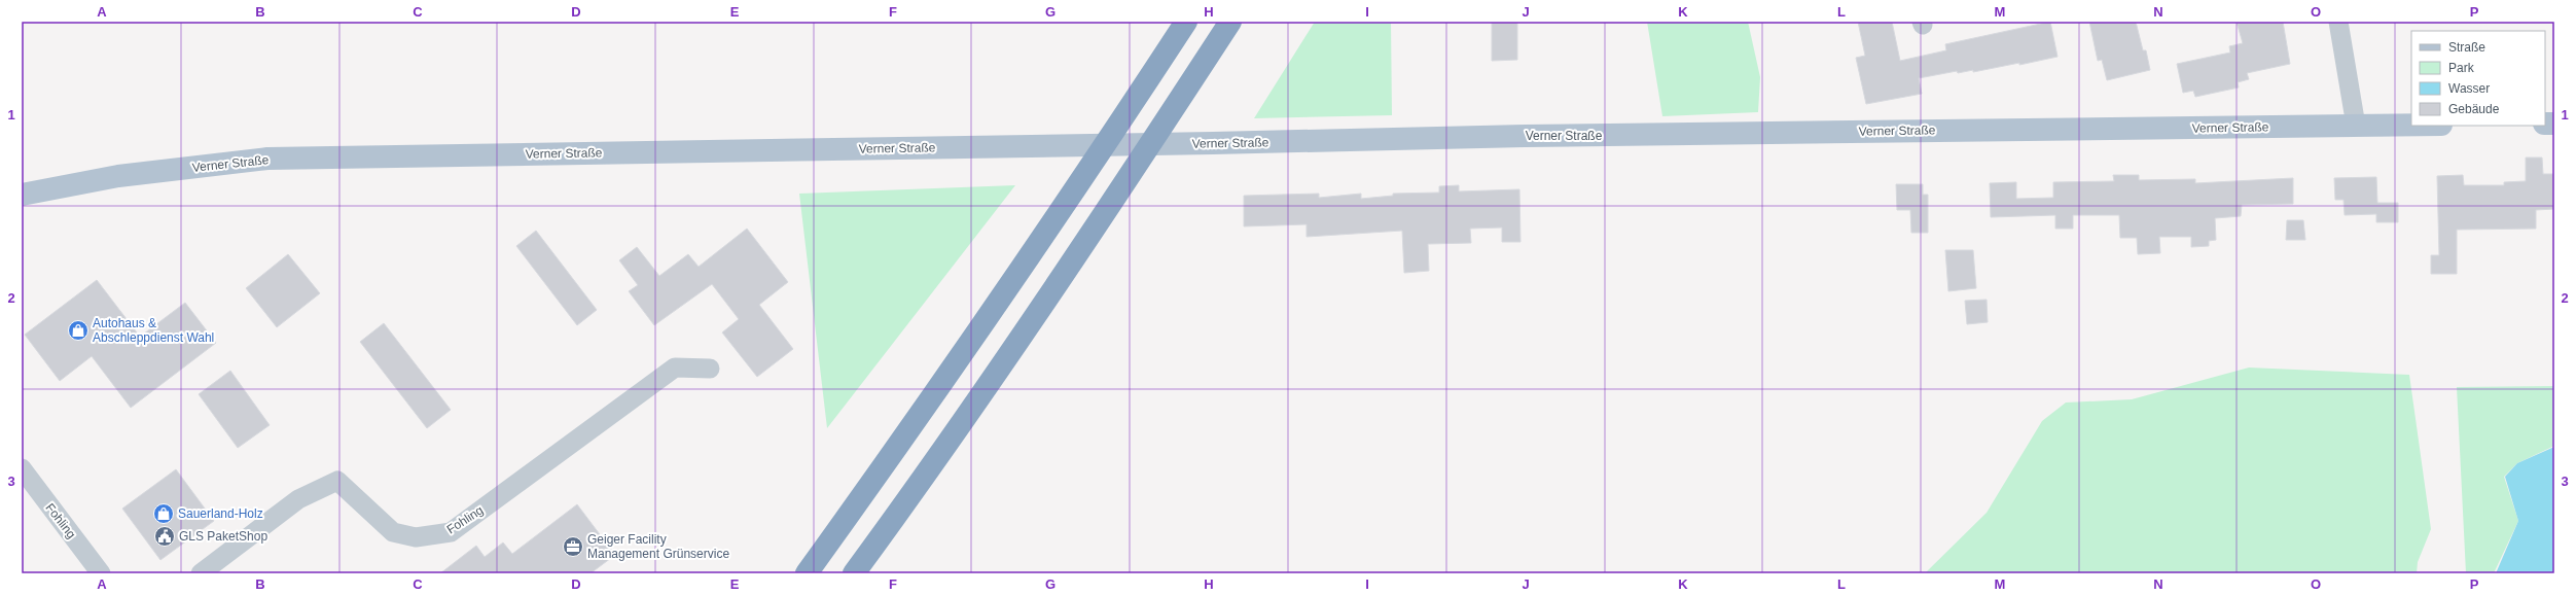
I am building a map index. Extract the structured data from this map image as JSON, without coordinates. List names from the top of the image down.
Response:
{
  "streets": {
    "main road": ["Verner Straße"],
    "street": ["Fohling"]
  },
  "places": {
    "shop": ["Autohaus & Abschleppdienst Wahl", "Sauerland-Holz"],
    "public building": ["GLS PaketShop"],
    "office": ["Geiger Facility Management Grünservice"]
  },
  "legend": [
    "Straße",
    "Park",
    "Wasser",
    "Gebäude"
  ],
  "grid": {
    "columns": [
      "A",
      "B",
      "C",
      "D",
      "E",
      "F",
      "G",
      "H",
      "I",
      "J",
      "K",
      "L",
      "M",
      "N",
      "O",
      "P"
    ],
    "rows": ["1", "2", "3"]
  }
}
